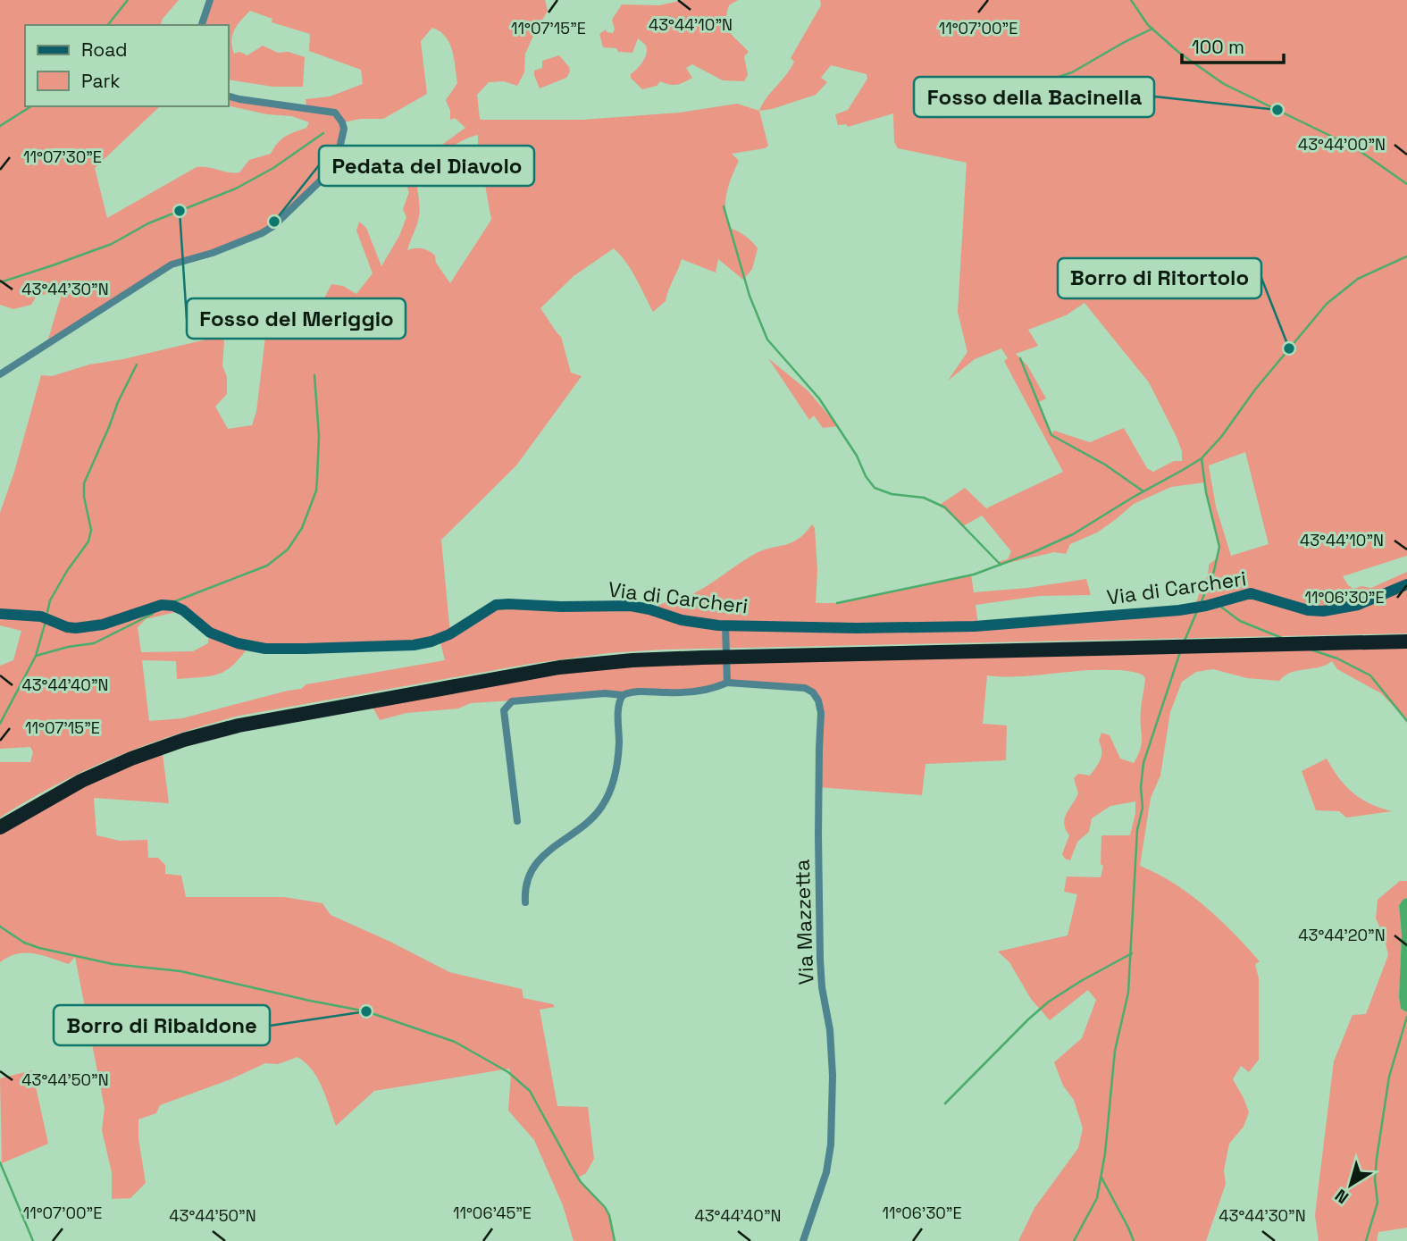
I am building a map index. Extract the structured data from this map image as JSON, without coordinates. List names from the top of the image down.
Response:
{
  "streets": {
    "street": ["Via di Carcheri", "Via Mazzetta"]
  },
  "places": [
    "Fosso della Bacinella",
    "Fosso del Meriggio",
    "Pedata del Diavolo",
    "Borro di Ritortolo",
    "Borro di Ribaldone"
  ],
  "legend": ["Road", "Park"],
  "scale_bar": "100 m",
  "north": "bottom left",
  "coordinates": [
    "43°44'10\"N",
    "11°07'15\"E",
    "11°07'00\"E",
    "43°44'00\"N",
    "11°07'30\"E",
    "43°44'30\"N",
    "11°06'30\"E",
    "43°44'40\"N",
    "43°44'20\"N",
    "43°44'50\"N",
    "11°06'45\"E"
  ]
}
